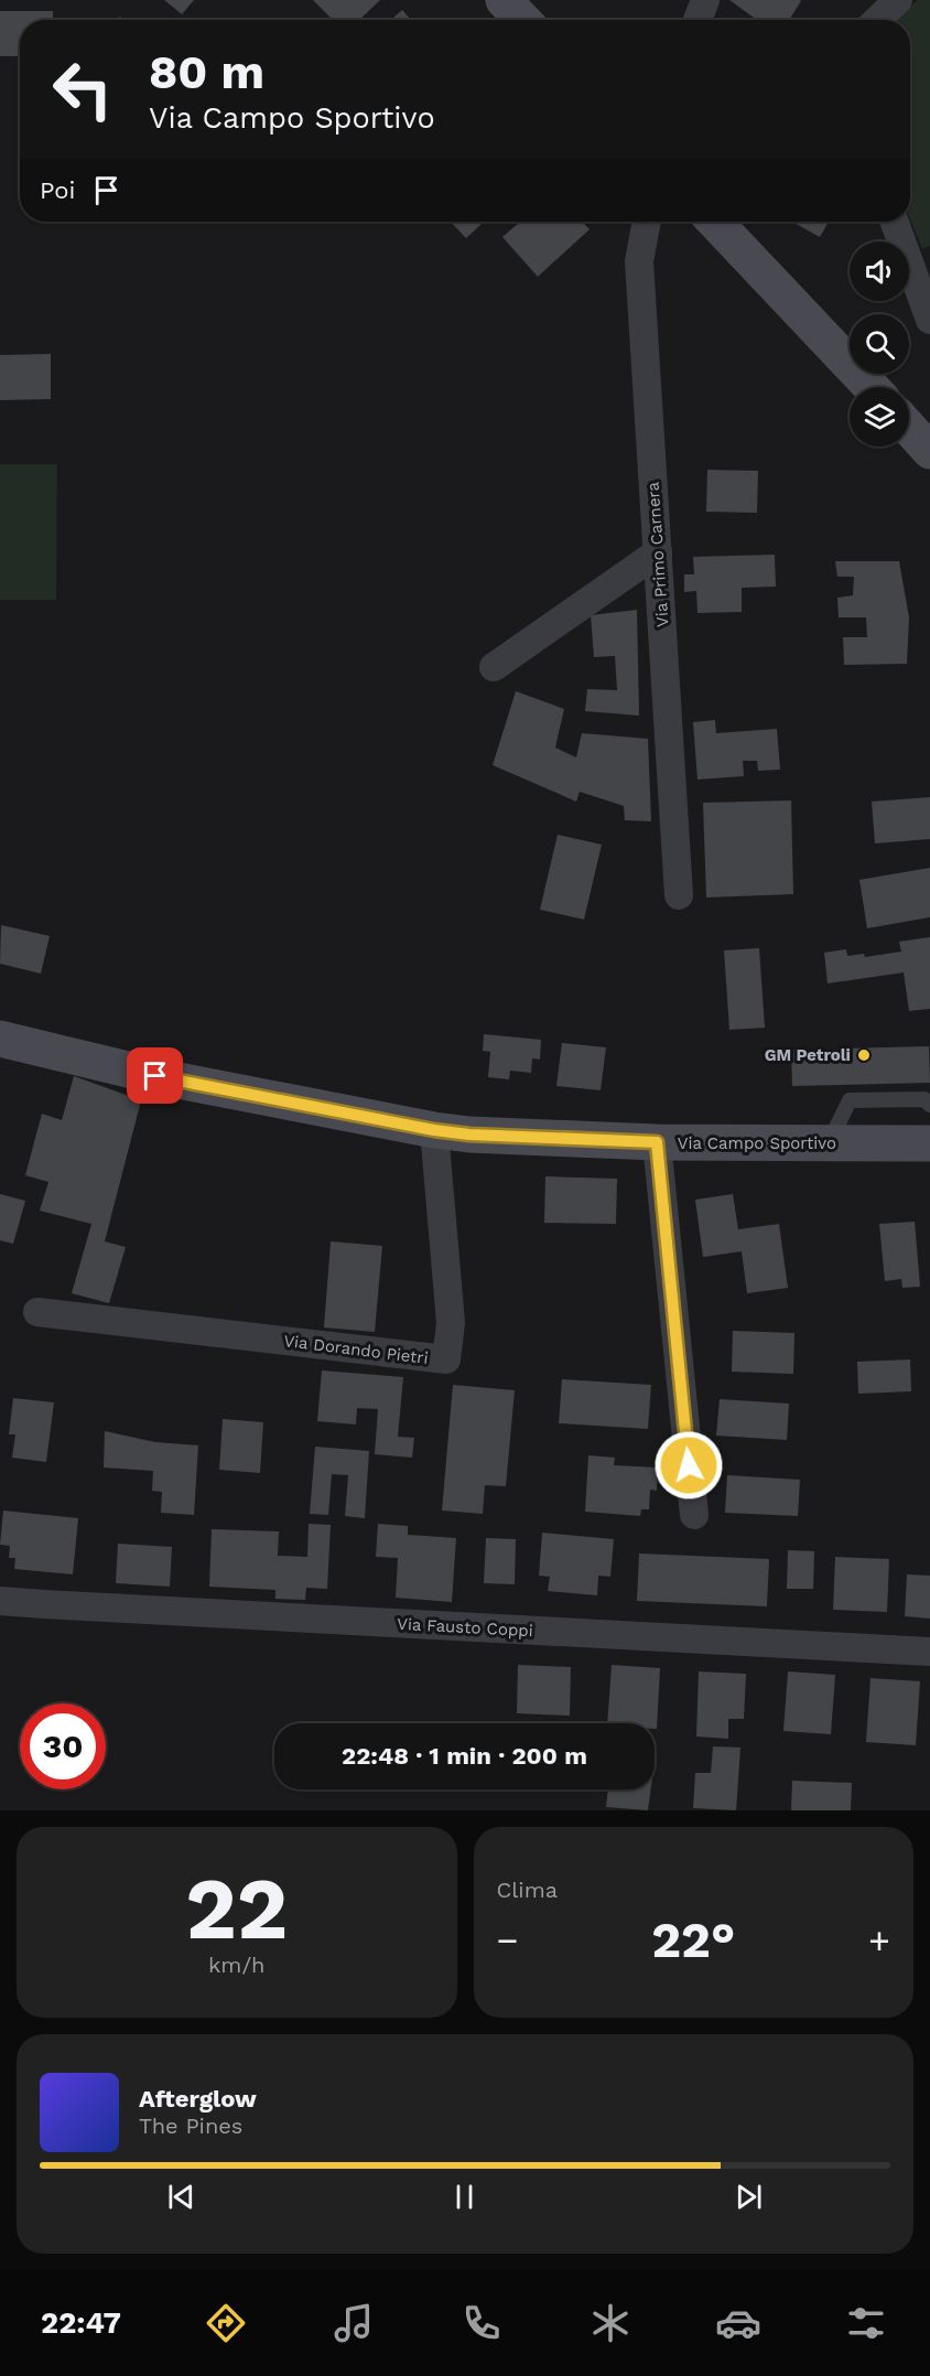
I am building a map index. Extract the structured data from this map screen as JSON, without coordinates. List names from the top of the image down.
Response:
{
  "streets": {
    "street": [
      "Via Primo Carnera",
      "Via Campo Sportivo",
      "Via Dorando Pietri",
      "Via Fausto Coppi"
    ]
  },
  "crossings": [
    ["Via Campo Sportivo", "Via Dorando Pietri"]
  ],
  "places": ["GM Petroli"],
  "page": {
    "turn": ["80 m", "Via Campo Sportivo"],
    "then": "Poi",
    "limit": "30",
    "trip": "22:48 · 1 min · 200 m",
    "tile": [
      ["22", "km/h"],
      "Clima"
    ],
    "heat": ["−", "22°", "+"],
    "song": ["Afterglow", "The Pines"],
    "tabs": "22:47"
  }
}
